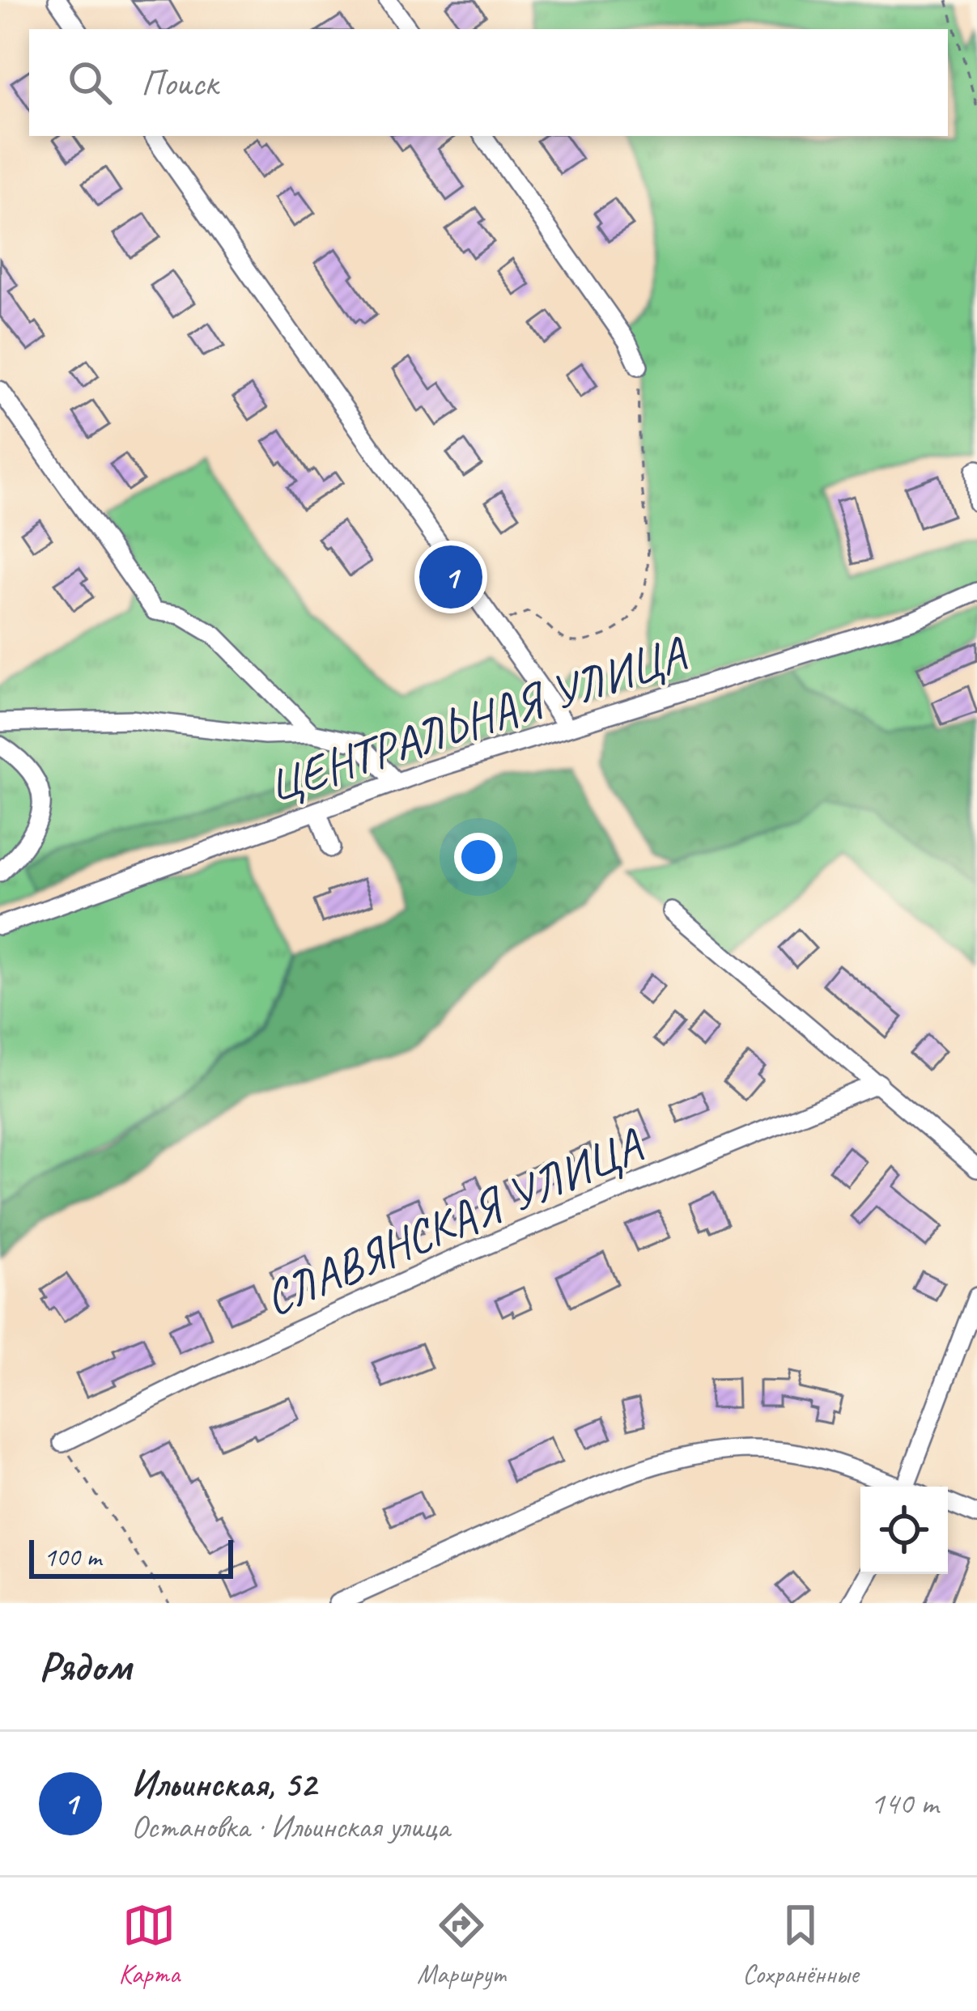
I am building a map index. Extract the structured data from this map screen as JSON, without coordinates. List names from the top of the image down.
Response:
{
  "streets": {
    "street": ["ЦЕНТРАЛЬНАЯ УЛИЦА", "СЛАВЯНСКАЯ УЛИЦА"]
  },
  "scale_bar": "100 m",
  "page": {
    "search": "Поиск",
    "pins": "1",
    "scale": "100 m",
    "heading": "Рядом",
    "list": [
      {
        "mark": "1",
        "name": "Ильинская, 52",
        "note": "Остановка · Ильинская улица",
        "value": "140 m"
      }
    ],
    "nav": ["Карта", "Маршрут", "Сохранённые"]
  }
}
